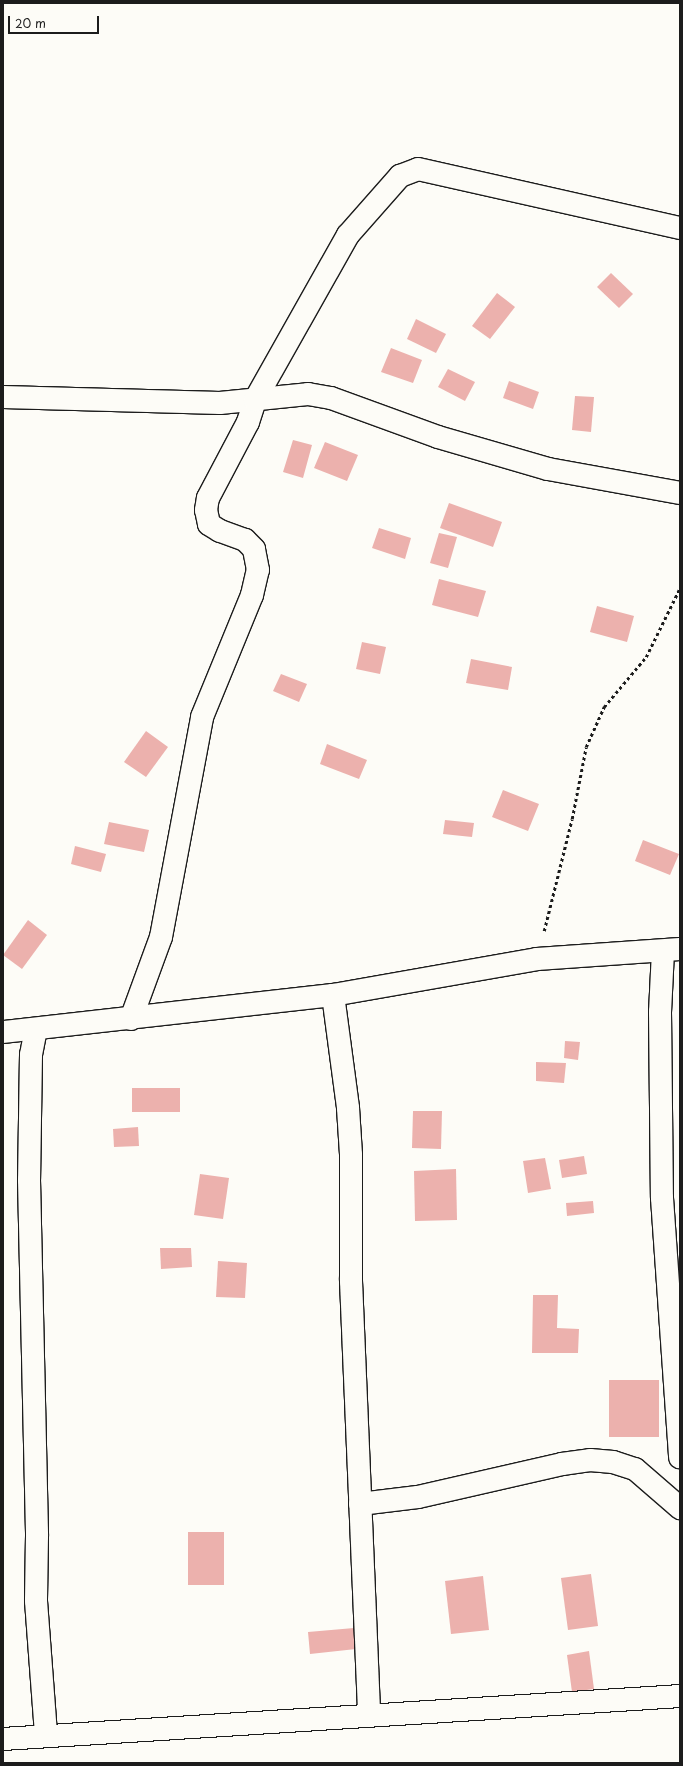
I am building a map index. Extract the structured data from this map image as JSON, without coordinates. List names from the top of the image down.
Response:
{
  "scale_bar": "20 m"
}
